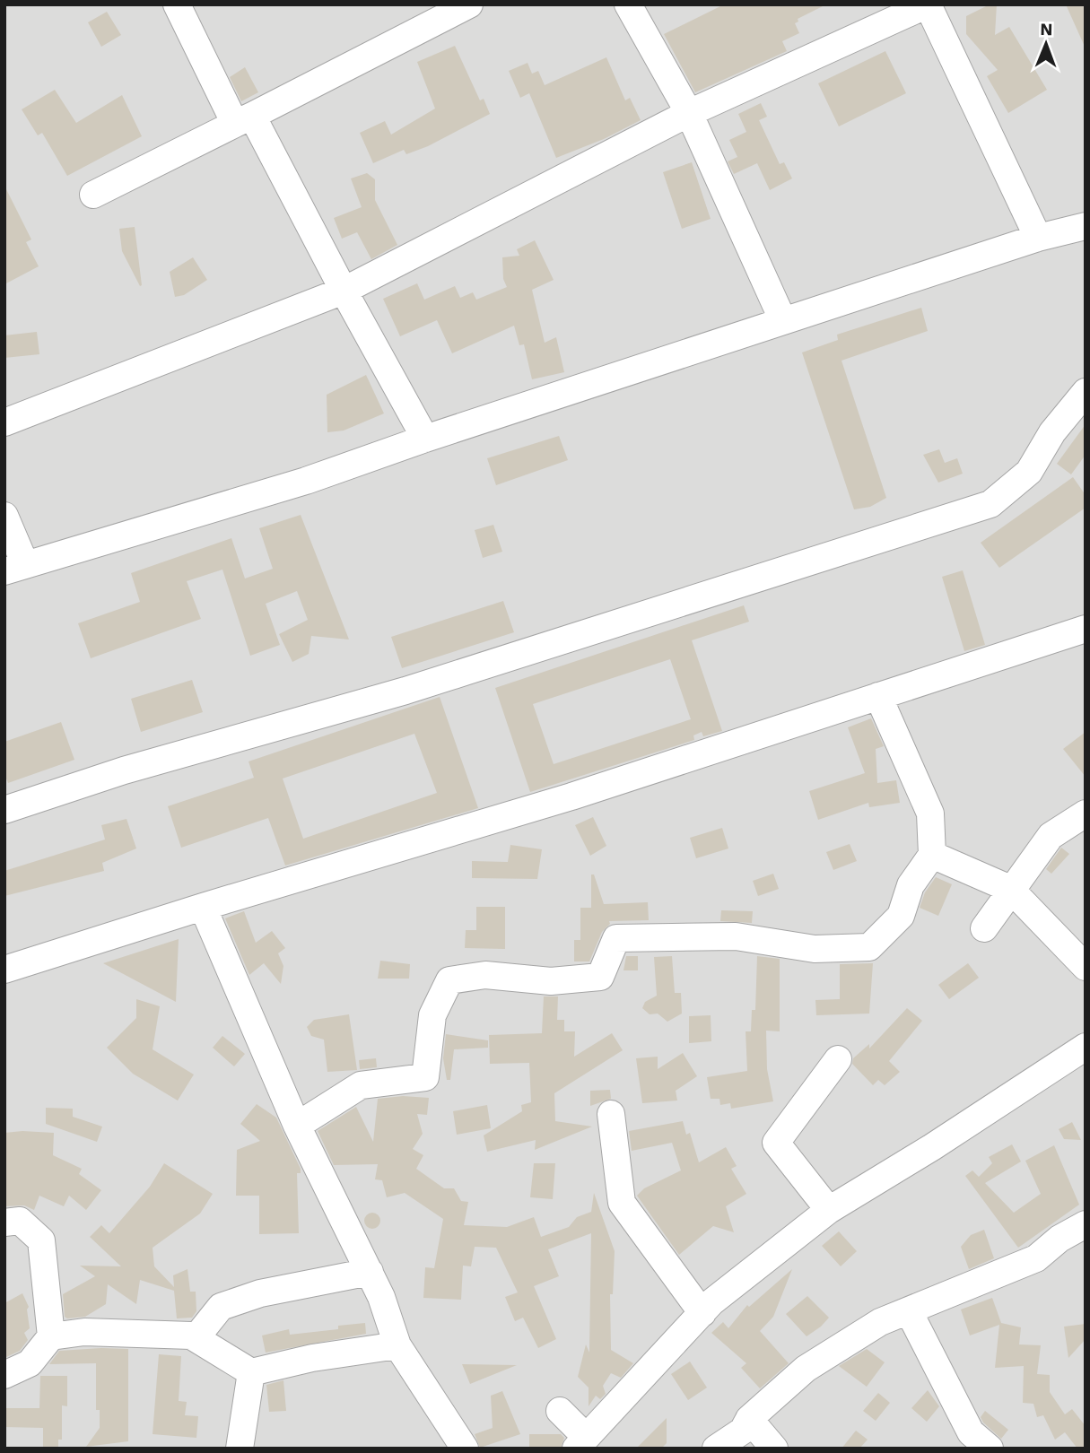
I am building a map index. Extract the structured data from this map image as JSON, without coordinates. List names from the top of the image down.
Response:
{
  "north": "top"
}
